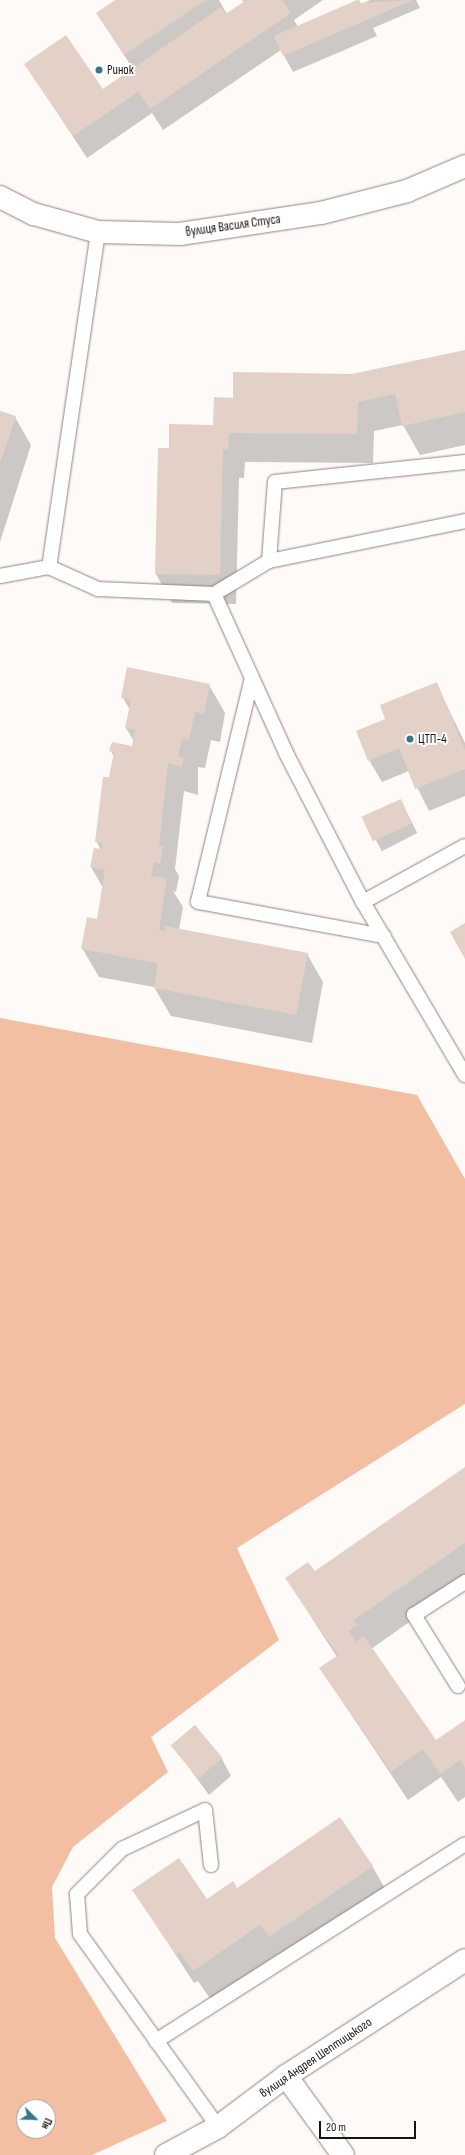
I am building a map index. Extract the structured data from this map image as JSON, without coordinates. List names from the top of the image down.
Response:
{
  "streets": {
    "street": ["вулиця Василя Стуса", "вулиця Андрея Шептицького"]
  },
  "places": ["Ринок", "ЦТП-4"],
  "scale_bar": "20 m",
  "north": "bottom right"
}
